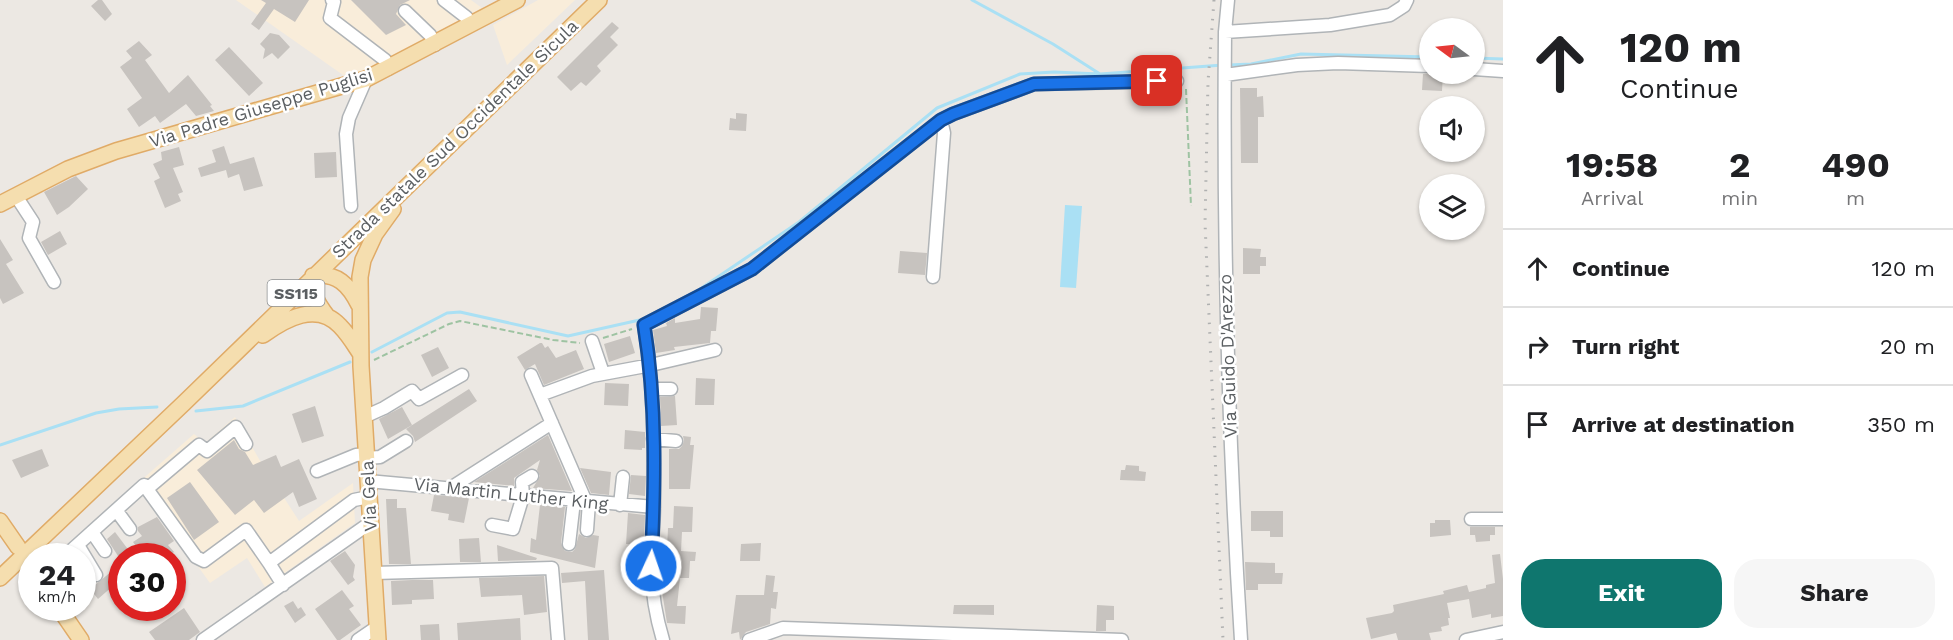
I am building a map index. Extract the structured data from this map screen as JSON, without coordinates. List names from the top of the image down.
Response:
{
  "streets": {
    "main road": [
      "Via Padre Giuseppe Puglisi",
      "Strada statale Sud Occidentale Sicula",
      "SS115",
      "Via Gela"
    ],
    "street": ["Via Guido D'Arezzo", "Via Martin Luther King"]
  },
  "crossings": [
    ["Strada statale Sud Occidentale Sicula", "Via Gela"],
    ["Via Martin Luther King", "Via Gela"]
  ],
  "north": "left",
  "page": {
    "turn": ["120 m", "Continue"],
    "eta": [
      "19:58",
      "Arrival",
      "2",
      "min",
      "490",
      "m"
    ],
    "list": [
      {
        "name": "Continue",
        "value": "120 m"
      },
      {
        "name": "Turn right",
        "value": "20 m"
      },
      {
        "name": "Arrive at destination",
        "value": "350 m"
      }
    ],
    "speed": "24 km/h",
    "limit": "30",
    "buttons": ["Exit", "Share"]
  }
}
